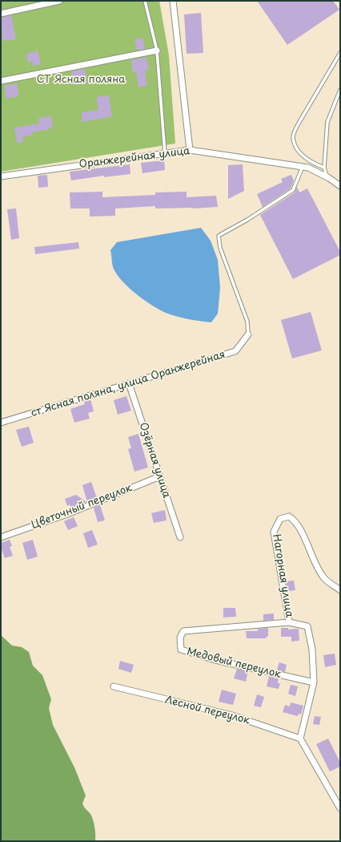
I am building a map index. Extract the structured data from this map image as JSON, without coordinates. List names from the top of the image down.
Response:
{
  "streets": {
    "street": [
      "Оранжерейная улица",
      "ст Ясная поляна, улица Оранжерейная",
      "Озёрная улица",
      "Цветочный переулок",
      "Нагорная улица",
      "Медовый переулок",
      "Лесной переулок"
    ]
  },
  "crossings": [
    ["ст Ясная поляна, улица Оранжерейная", "Озёрная улица"],
    ["Озёрная улица", "Цветочный переулок"],
    ["Нагорная улица", "Медовый переулок"],
    ["Нагорная улица", "Лесной переулок"]
  ],
  "parks": ["СТ Ясная поляна"]
}
